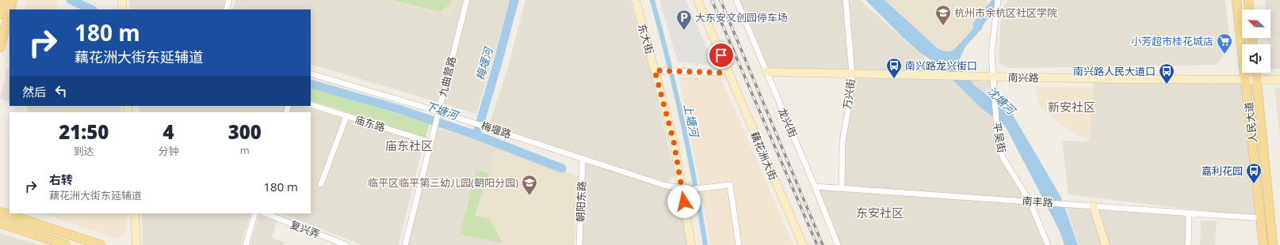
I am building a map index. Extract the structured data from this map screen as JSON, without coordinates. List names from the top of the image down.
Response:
{
  "streets": {
    "main road": ["人民大道"],
    "street": [
      "东大街",
      "九曲营路",
      "南兴路",
      "万兴街",
      "龙兴街",
      "庙东路",
      "梅堰路",
      "平吴街",
      "藕花洲大街",
      "朝阳东路",
      "南丰路",
      "复兴弄"
    ]
  },
  "crossings": [
    ["东大街", "梅堰路"],
    ["九曲营路", "庙东路"],
    ["九曲营路", "梅堰路"],
    ["南兴路", "万兴街"],
    ["南兴路", "龙兴街"],
    ["南兴路", "人民大道"],
    ["南兴路", "平吴街"],
    ["万兴街", "南丰路"],
    ["龙兴街", "南丰路"],
    ["人民大道", "南丰路"],
    ["梅堰路", "朝阳东路"],
    ["平吴街", "南丰路"]
  ],
  "districts": ["新安社区", "庙东社区", "东安社区"],
  "water": [
    "梅堰河",
    "沈塘河",
    "下塘河",
    "上塘河"
  ],
  "places": {
    "school or university": ["杭州市余杭区社区学院", "临平区临平第三幼儿园(朝阳分园)"],
    "parking": ["大东安文创园停车场"],
    "supermarket": ["小芳超市桂花城店"],
    "bus stop": ["南兴路龙兴街口", "南兴路人民大道口", "嘉利花园"]
  },
  "north": "top left",
  "page": {
    "turn": ["180 m", "藕花洲大街东延辅道"],
    "then": "然后",
    "eta": [
      "21:50",
      "到达",
      "4",
      "分钟",
      "300",
      "m"
    ],
    "list": [
      {
        "name": "右转",
        "note": "藕花洲大街东延辅道",
        "value": "180 m"
      }
    ]
  }
}
